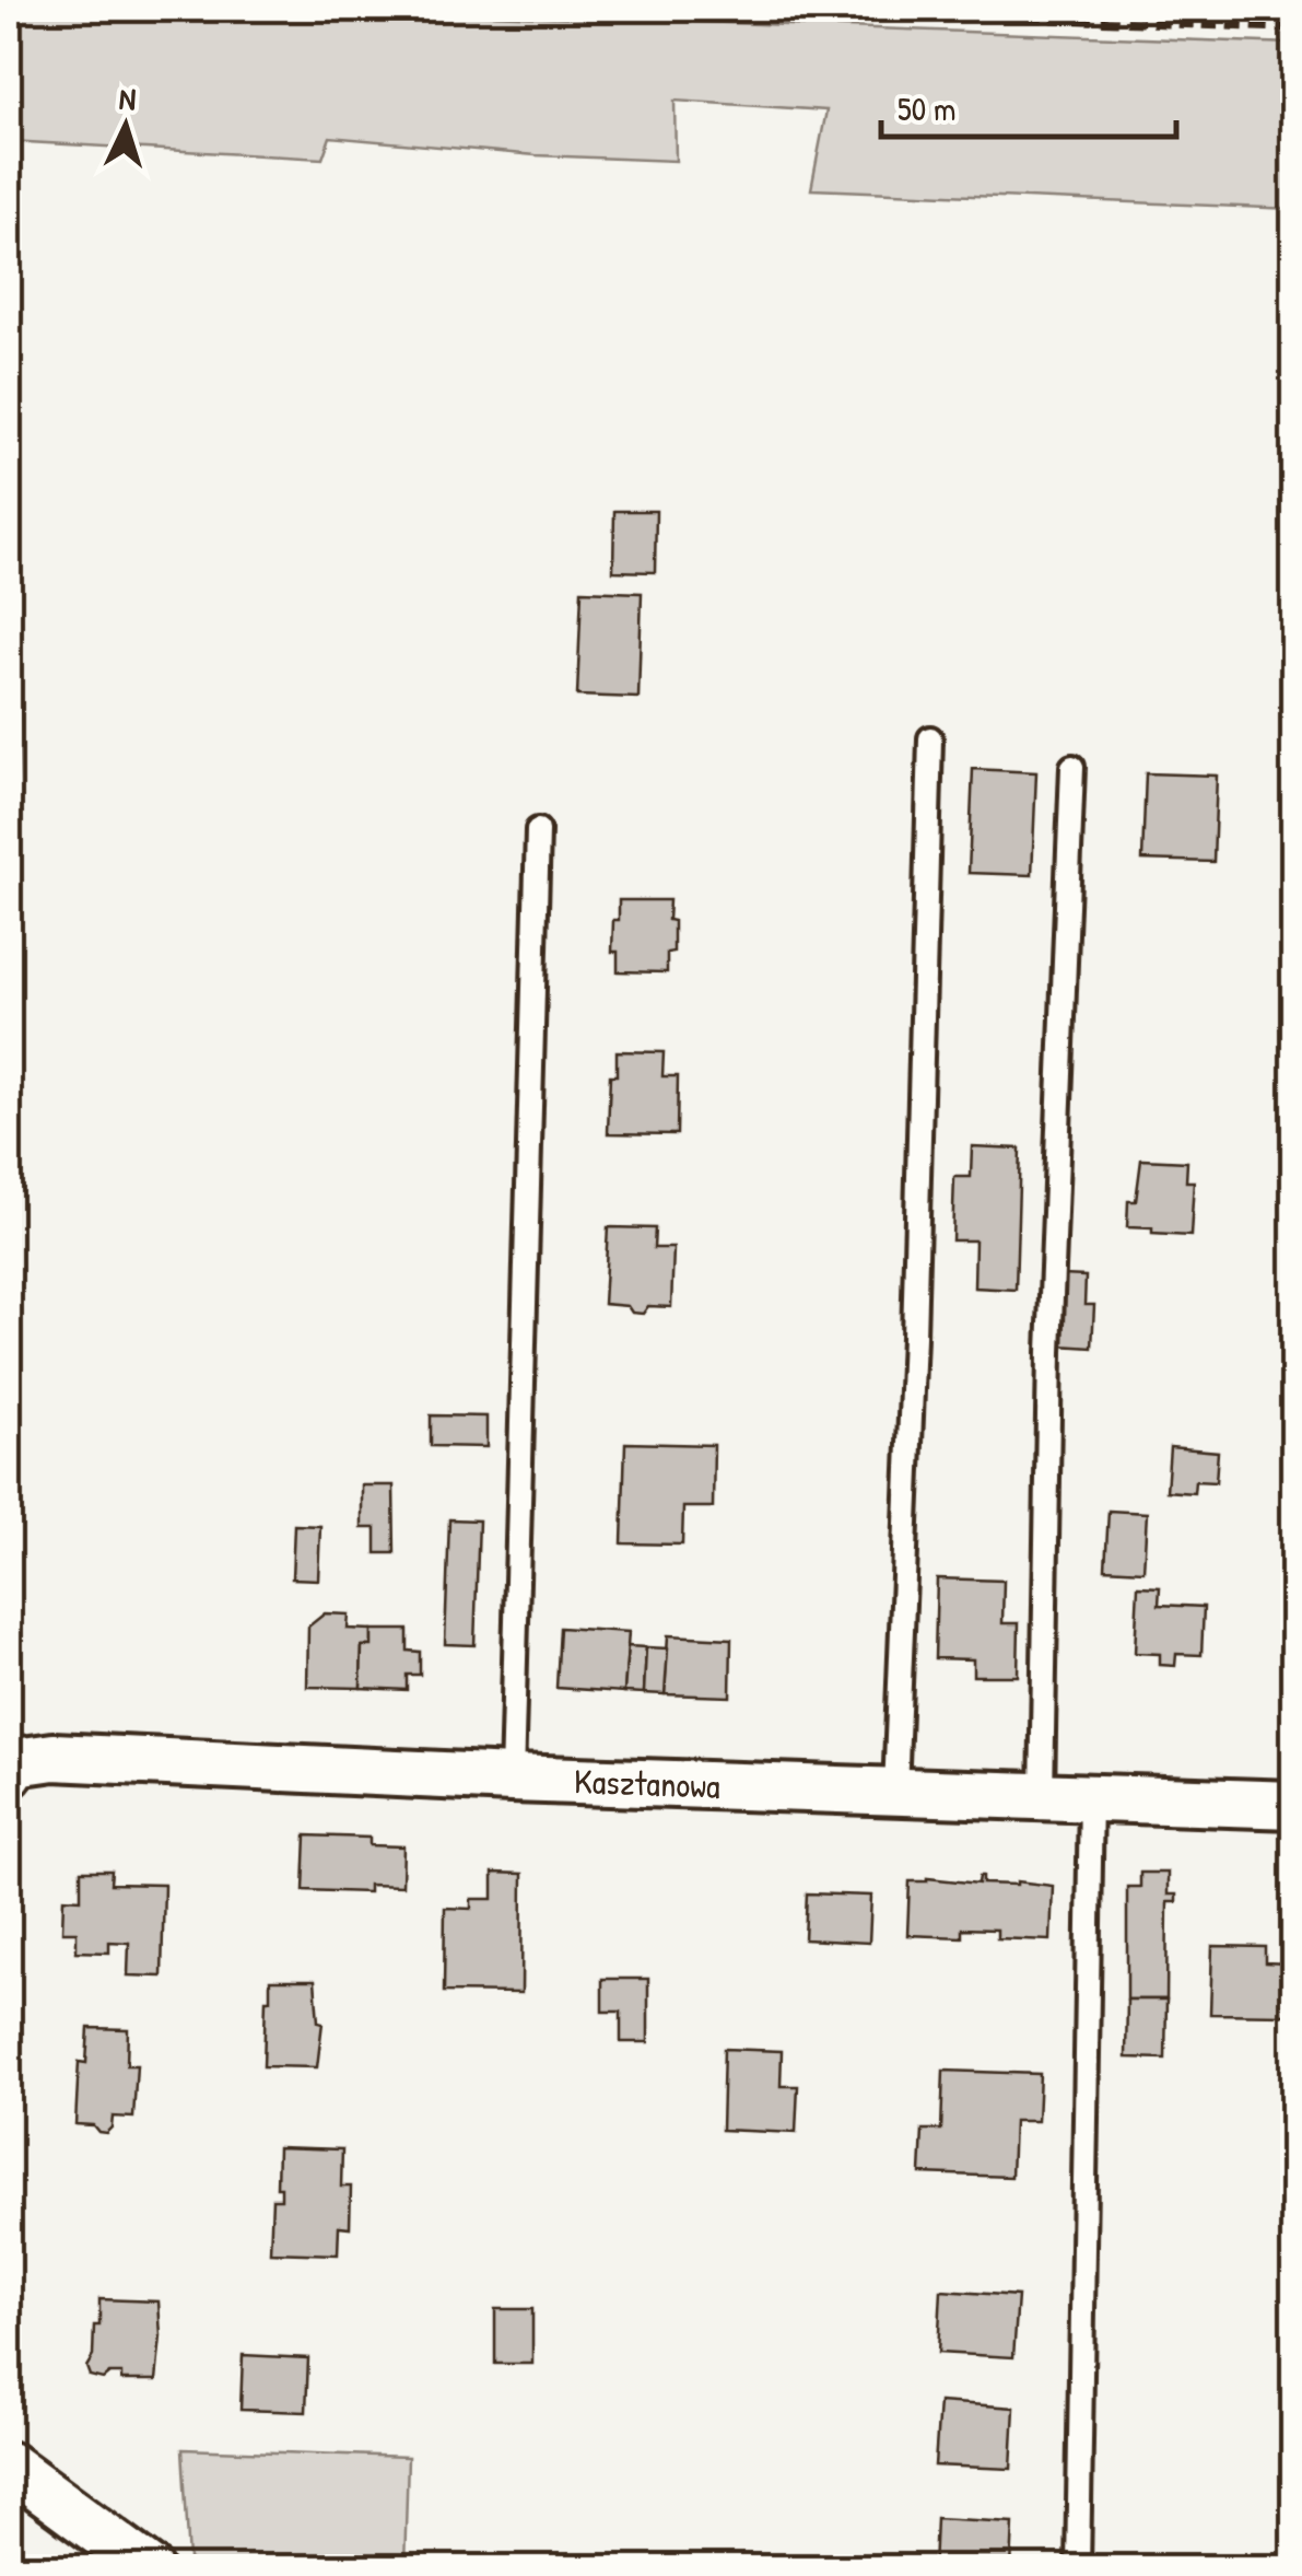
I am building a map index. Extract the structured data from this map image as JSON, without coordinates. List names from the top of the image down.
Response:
{
  "streets": {
    "street": ["Kasztanowa"]
  },
  "scale_bar": "50 m",
  "north": "top"
}
